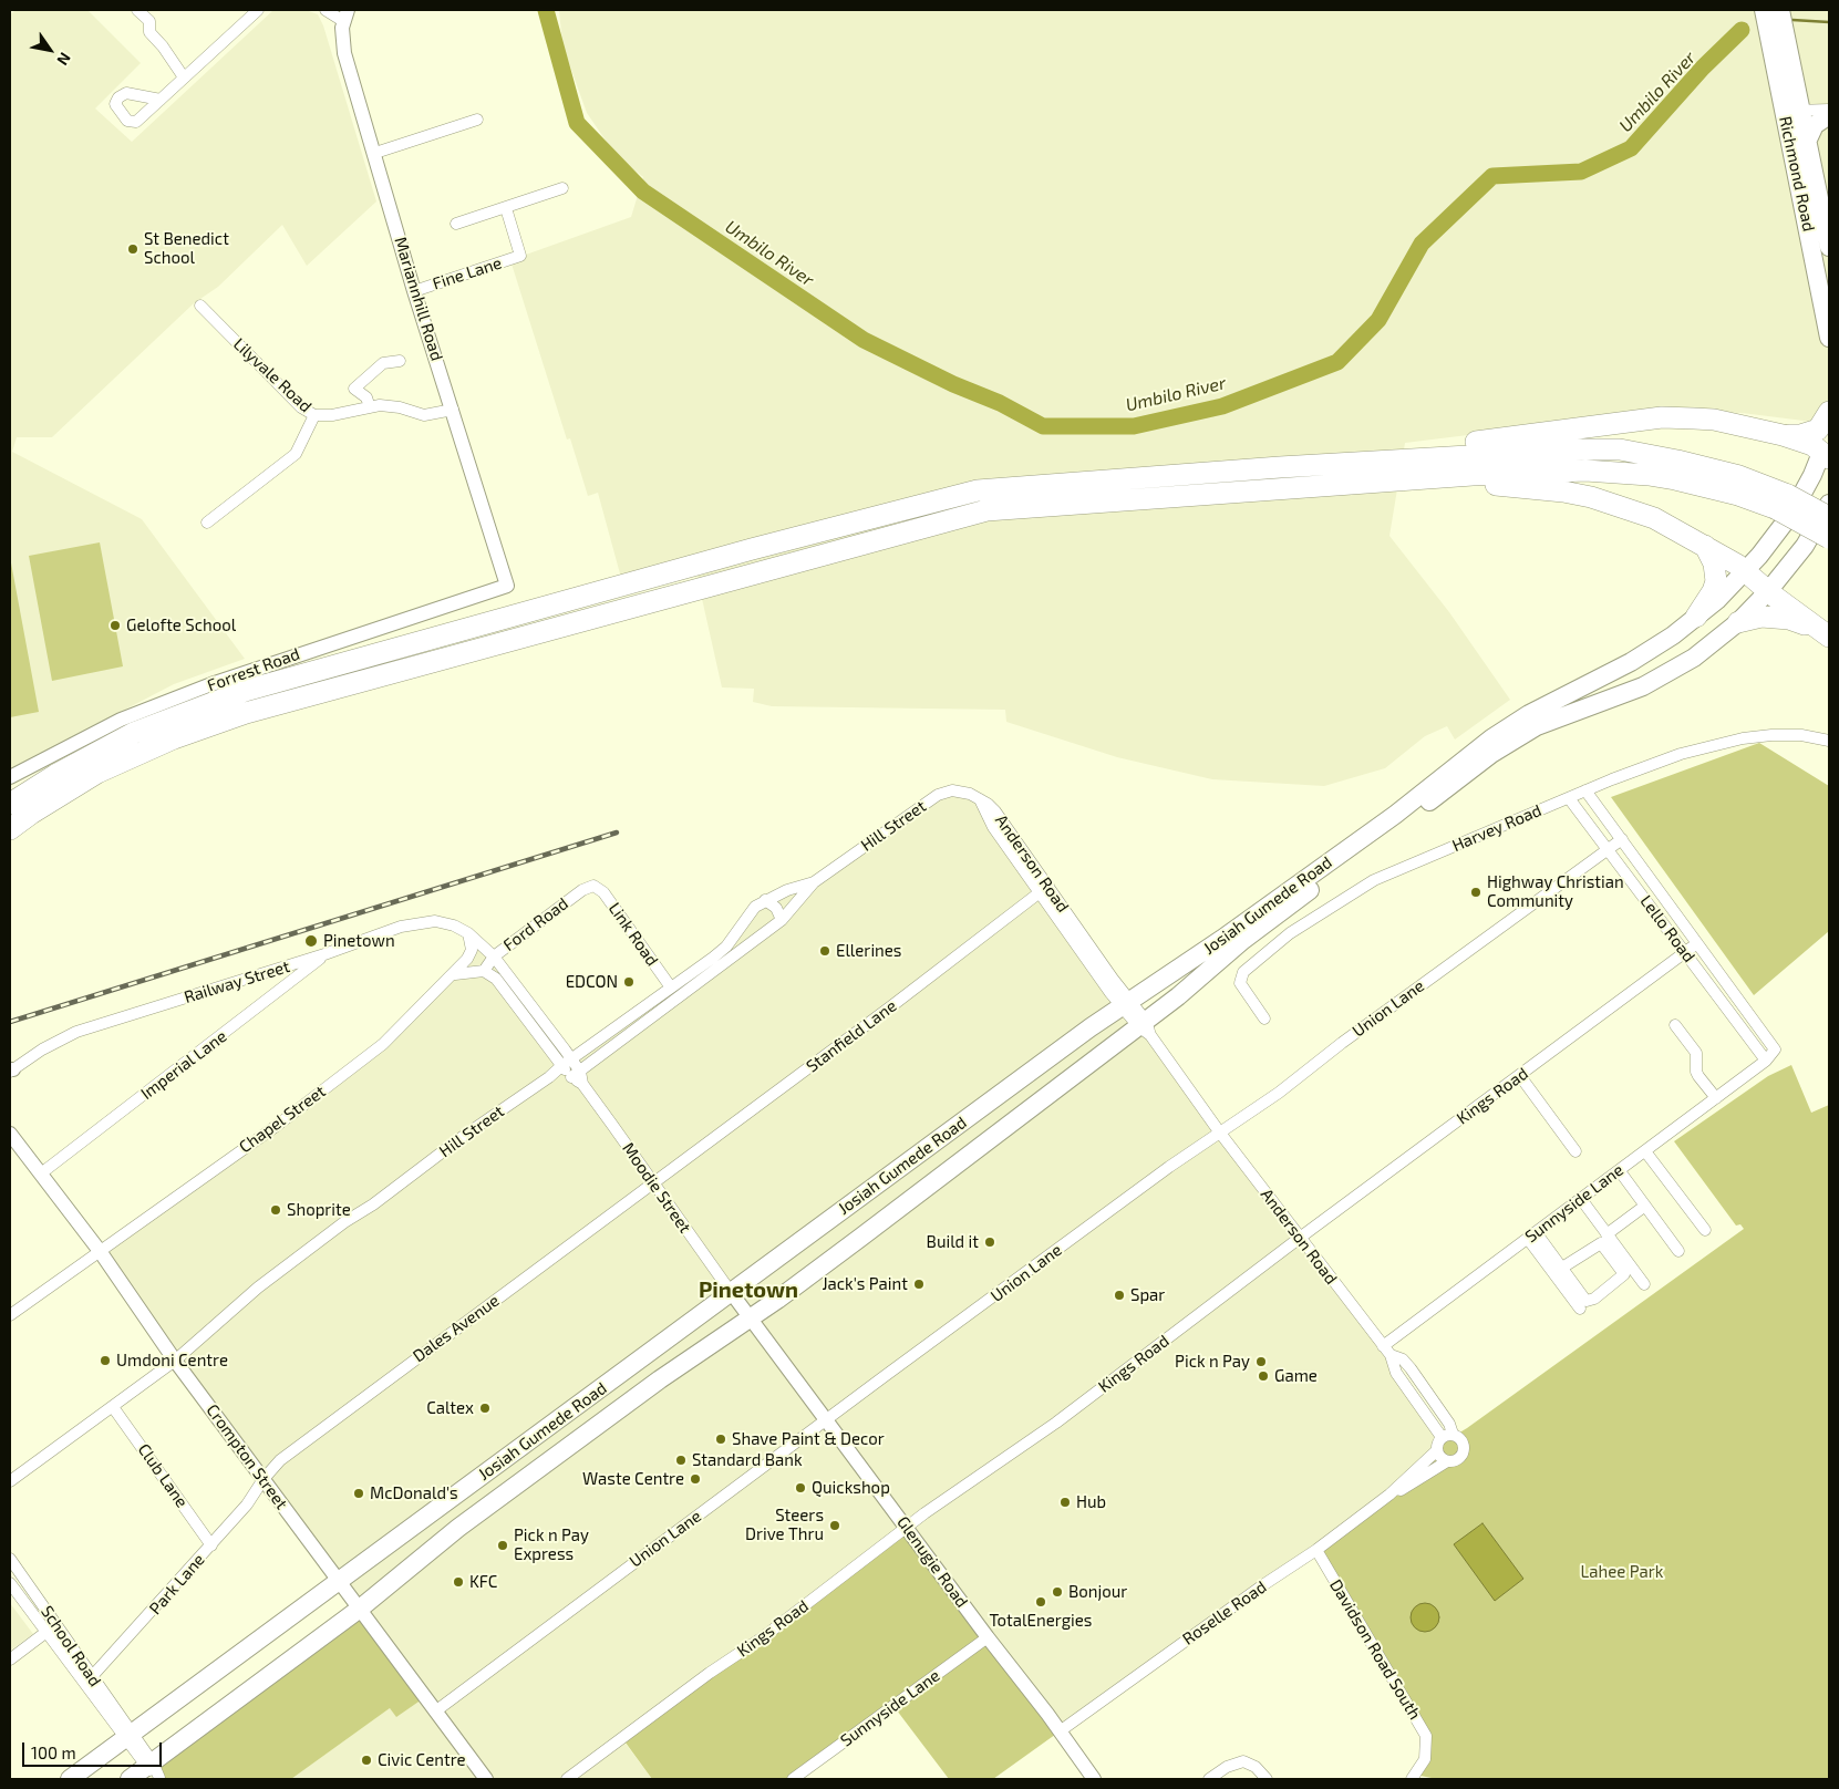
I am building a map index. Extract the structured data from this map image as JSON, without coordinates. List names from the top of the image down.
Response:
{
  "streets": {
    "main road": ["Richmond Road", "Josiah Gumede Road"],
    "street": [
      "Fine Lane",
      "Mariannhill Road",
      "Lilyvale Road",
      "Forrest Road",
      "Hill Street",
      "Harvey Road",
      "Anderson Road",
      "Ford Road",
      "Lello Road",
      "Link Road",
      "Railway Street",
      "Union Lane",
      "Stanfield Lane",
      "Imperial Lane",
      "Kings Road",
      "Chapel Street",
      "Moodie Street",
      "Sunnyside Lane",
      "Dales Avenue",
      "Crompton Street",
      "Club Lane",
      "Glenugie Road",
      "Park Lane",
      "Roselle Road",
      "School Road",
      "Davidson Road South"
    ]
  },
  "crossings": [
    ["Fine Lane", "Mariannhill Road"],
    ["Mariannhill Road", "Lilyvale Road"],
    ["Mariannhill Road", "Forrest Road"],
    ["Hill Street", "Anderson Road"],
    ["Hill Street", "Link Road"],
    ["Hill Street", "Moodie Street"],
    ["Hill Street", "Crompton Street"],
    ["Hill Street", "Club Lane"],
    ["Harvey Road", "Lello Road"],
    ["Anderson Road", "Josiah Gumede Road"],
    ["Anderson Road", "Union Lane"],
    ["Anderson Road", "Stanfield Lane"],
    ["Anderson Road", "Kings Road"],
    ["Anderson Road", "Sunnyside Lane"],
    ["Anderson Road", "Roselle Road"],
    ["Josiah Gumede Road", "Moodie Street"],
    ["Josiah Gumede Road", "Crompton Street"],
    ["Josiah Gumede Road", "Glenugie Road"],
    ["Josiah Gumede Road", "School Road"],
    ["Ford Road", "Link Road"],
    ["Ford Road", "Railway Street"],
    ["Lello Road", "Union Lane"],
    ["Lello Road", "Kings Road"],
    ["Lello Road", "Sunnyside Lane"],
    ["Railway Street", "Imperial Lane"],
    ["Railway Street", "Chapel Street"],
    ["Union Lane", "Crompton Street"],
    ["Union Lane", "Glenugie Road"],
    ["Stanfield Lane", "Moodie Street"],
    ["Stanfield Lane", "Dales Avenue"],
    ["Imperial Lane", "Crompton Street"],
    ["Kings Road", "Glenugie Road"],
    ["Chapel Street", "Crompton Street"],
    ["Moodie Street", "Dales Avenue"],
    ["Moodie Street", "Glenugie Road"],
    ["Sunnyside Lane", "Glenugie Road"],
    ["Dales Avenue", "Crompton Street"],
    ["Dales Avenue", "Park Lane"],
    ["Crompton Street", "Park Lane"],
    ["Club Lane", "Park Lane"],
    ["Glenugie Road", "Roselle Road"],
    ["Park Lane", "School Road"],
    ["Roselle Road", "Davidson Road South"]
  ],
  "districts": ["Pinetown"],
  "water": ["Umbilo River"],
  "parks": ["Lahee Park"],
  "places": [
    "St Benedict School",
    "Gelofte School",
    "Highway Christian Community",
    "Pinetown",
    "Ellerines",
    "EDCON",
    "Shoprite",
    "Build it",
    "Jack's Paint",
    "Spar",
    "Umdoni Centre",
    "Pick n Pay",
    "Game",
    "Caltex",
    "Shave Paint & Decor",
    "Standard Bank",
    "Waste Centre",
    "Quickshop",
    "McDonald's",
    "Hub",
    "Steers Drive Thru",
    "Pick n Pay Express",
    "KFC",
    "Bonjour",
    "TotalEnergies",
    "Civic Centre"
  ],
  "scale_bar": "100 m",
  "north": "bottom right"
}
